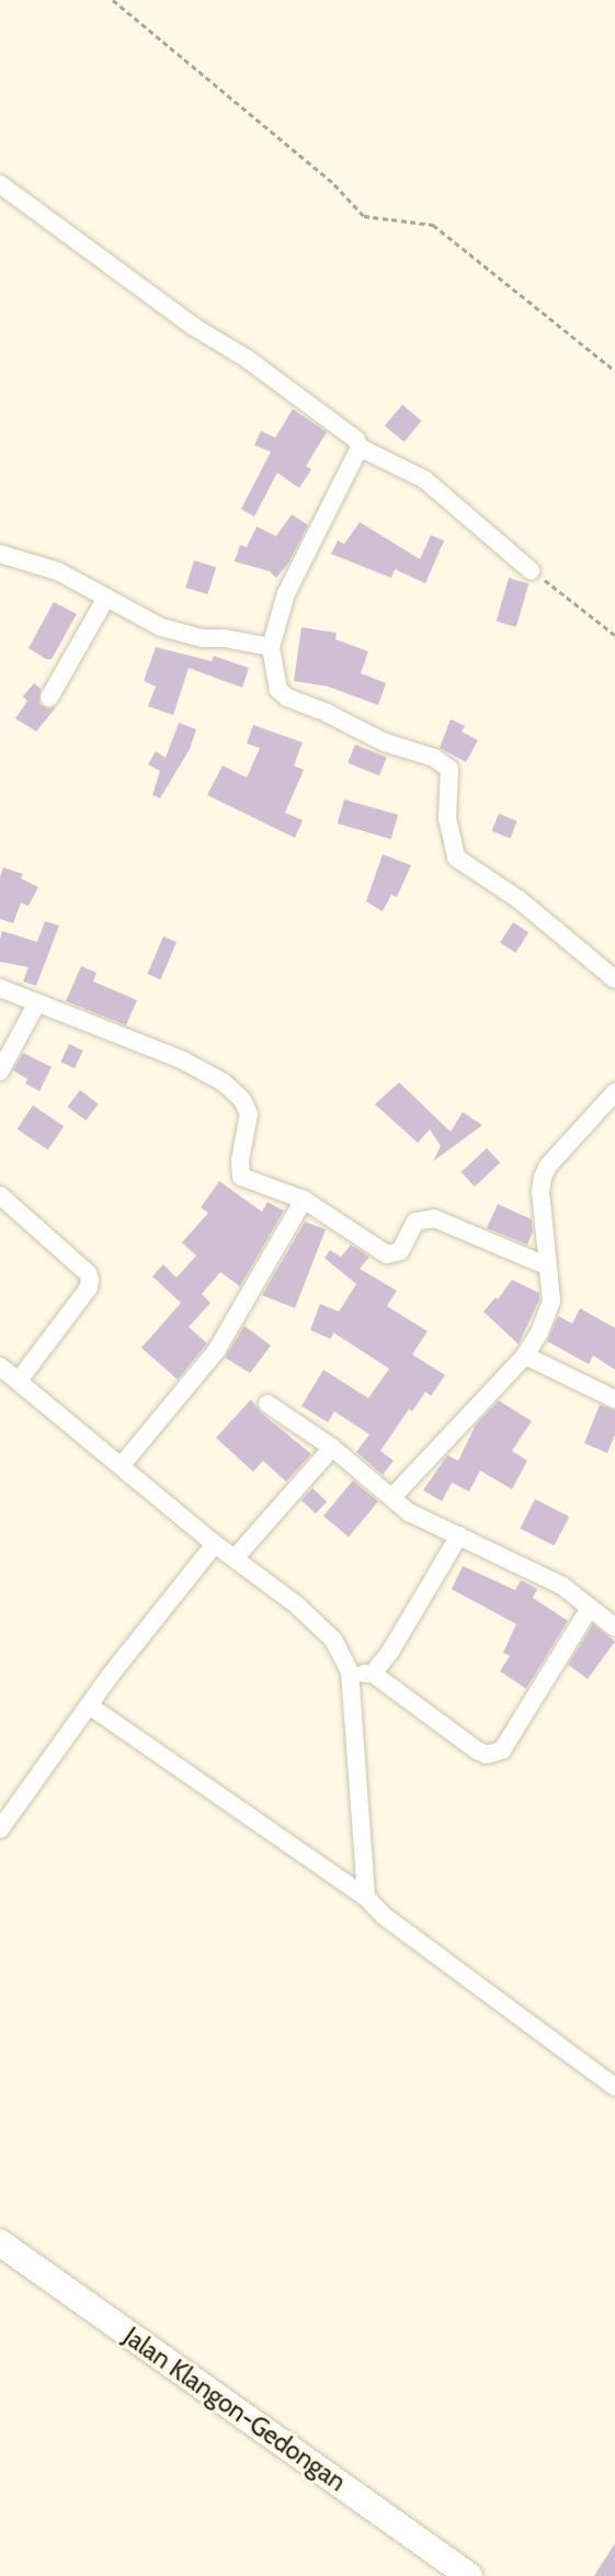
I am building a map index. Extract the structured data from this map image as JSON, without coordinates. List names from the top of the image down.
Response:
{
  "streets": {
    "main road": ["Jalan Klangon-Gedongan"]
  }
}
